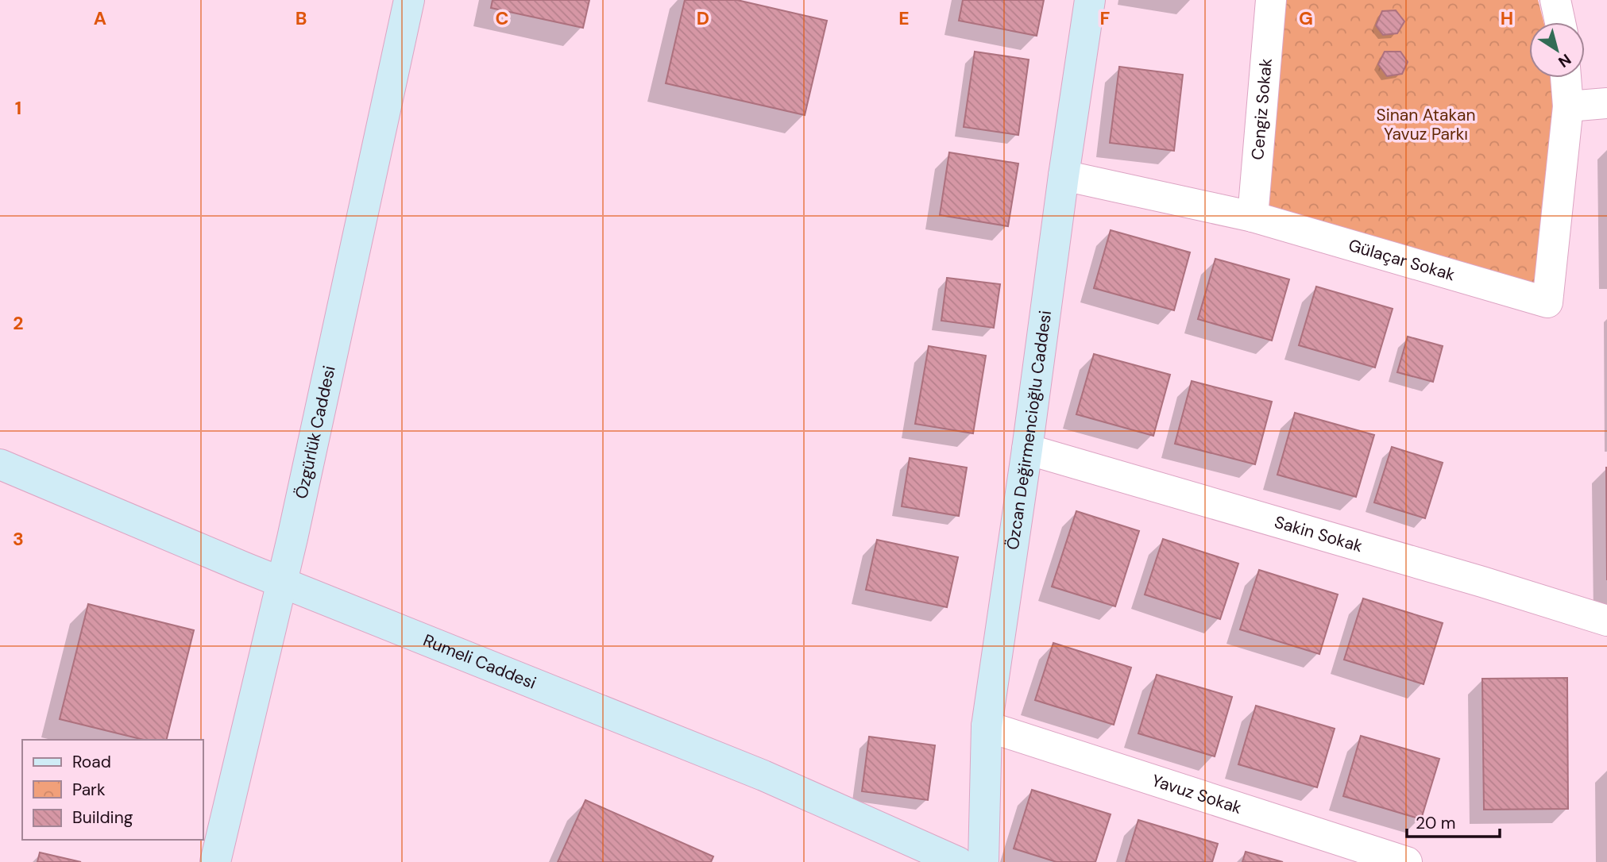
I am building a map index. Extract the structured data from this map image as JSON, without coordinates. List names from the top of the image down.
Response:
{
  "streets": {
    "main road": ["Özcan Değirmencioğlu Caddesi", "Özgürlük Caddesi", "Rumeli Caddesi"],
    "street": [
      "Cengiz Sokak",
      "Gülaçar Sokak",
      "Sakin Sokak",
      "Yavuz Sokak"
    ]
  },
  "crossings": [
    ["Cengiz Sokak", "Gülaçar Sokak"],
    ["Gülaçar Sokak", "Özcan Değirmencioğlu Caddesi"],
    ["Özcan Değirmencioğlu Caddesi", "Sakin Sokak"],
    ["Özcan Değirmencioğlu Caddesi", "Yavuz Sokak"],
    ["Özgürlük Caddesi", "Rumeli Caddesi"]
  ],
  "parks": ["Sinan Atakan Yavuz Parkı"],
  "legend": ["Road", "Park", "Building"],
  "scale_bar": "20 m",
  "north": "bottom right",
  "grid": {
    "columns": [
      "A",
      "B",
      "C",
      "D",
      "E",
      "F",
      "G",
      "H"
    ],
    "rows": ["1", "2", "3"]
  }
}
